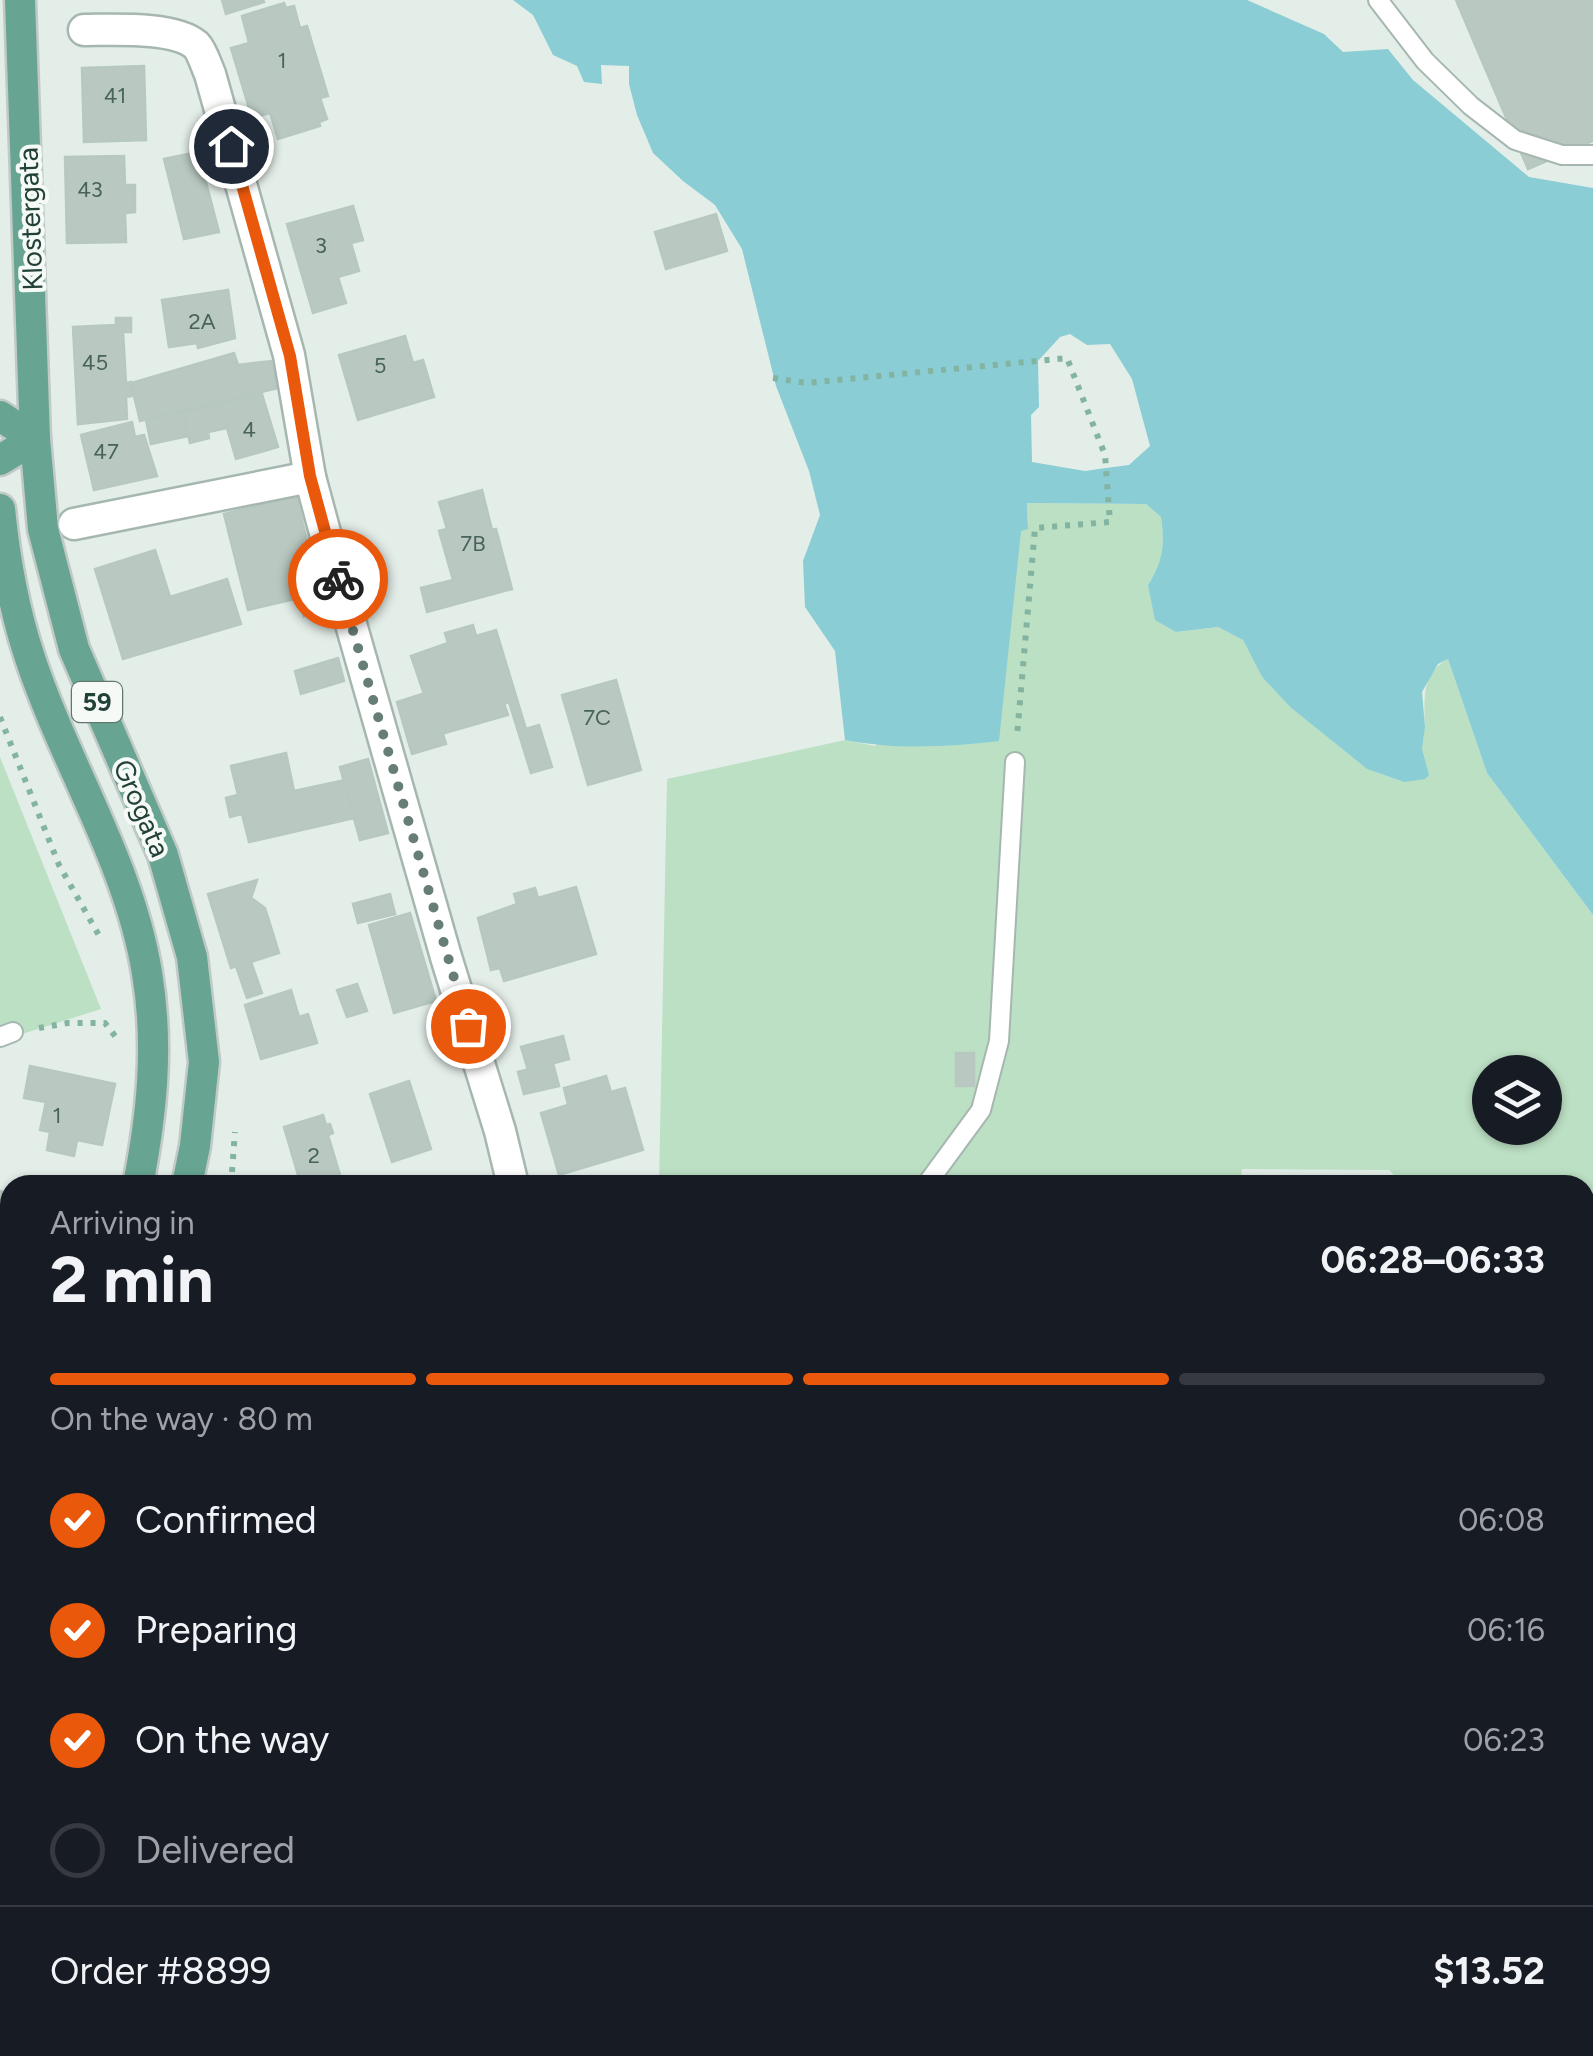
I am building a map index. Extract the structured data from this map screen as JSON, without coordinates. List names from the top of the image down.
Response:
{
  "streets": {
    "main road": ["Klostergata", "59", "Grogata"]
  },
  "crossings": [
    ["Klostergata", "Grogata"]
  ],
  "house_numbers": [
    "1",
    "41",
    "43",
    "3",
    "2A",
    "45",
    "5",
    "4",
    "47",
    "7B",
    "7C",
    "1",
    "2"
  ],
  "page": {
    "heading": ["2 min", "Arriving in", "06:28–06:33"],
    "panel": ["Order #8899", "$13.52"],
    "bar": "On the way · 80 m",
    "list": [
      ["Confirmed", "06:08"],
      ["Preparing", "06:16"],
      ["On the way", "06:23"],
      "Delivered"
    ]
  }
}
